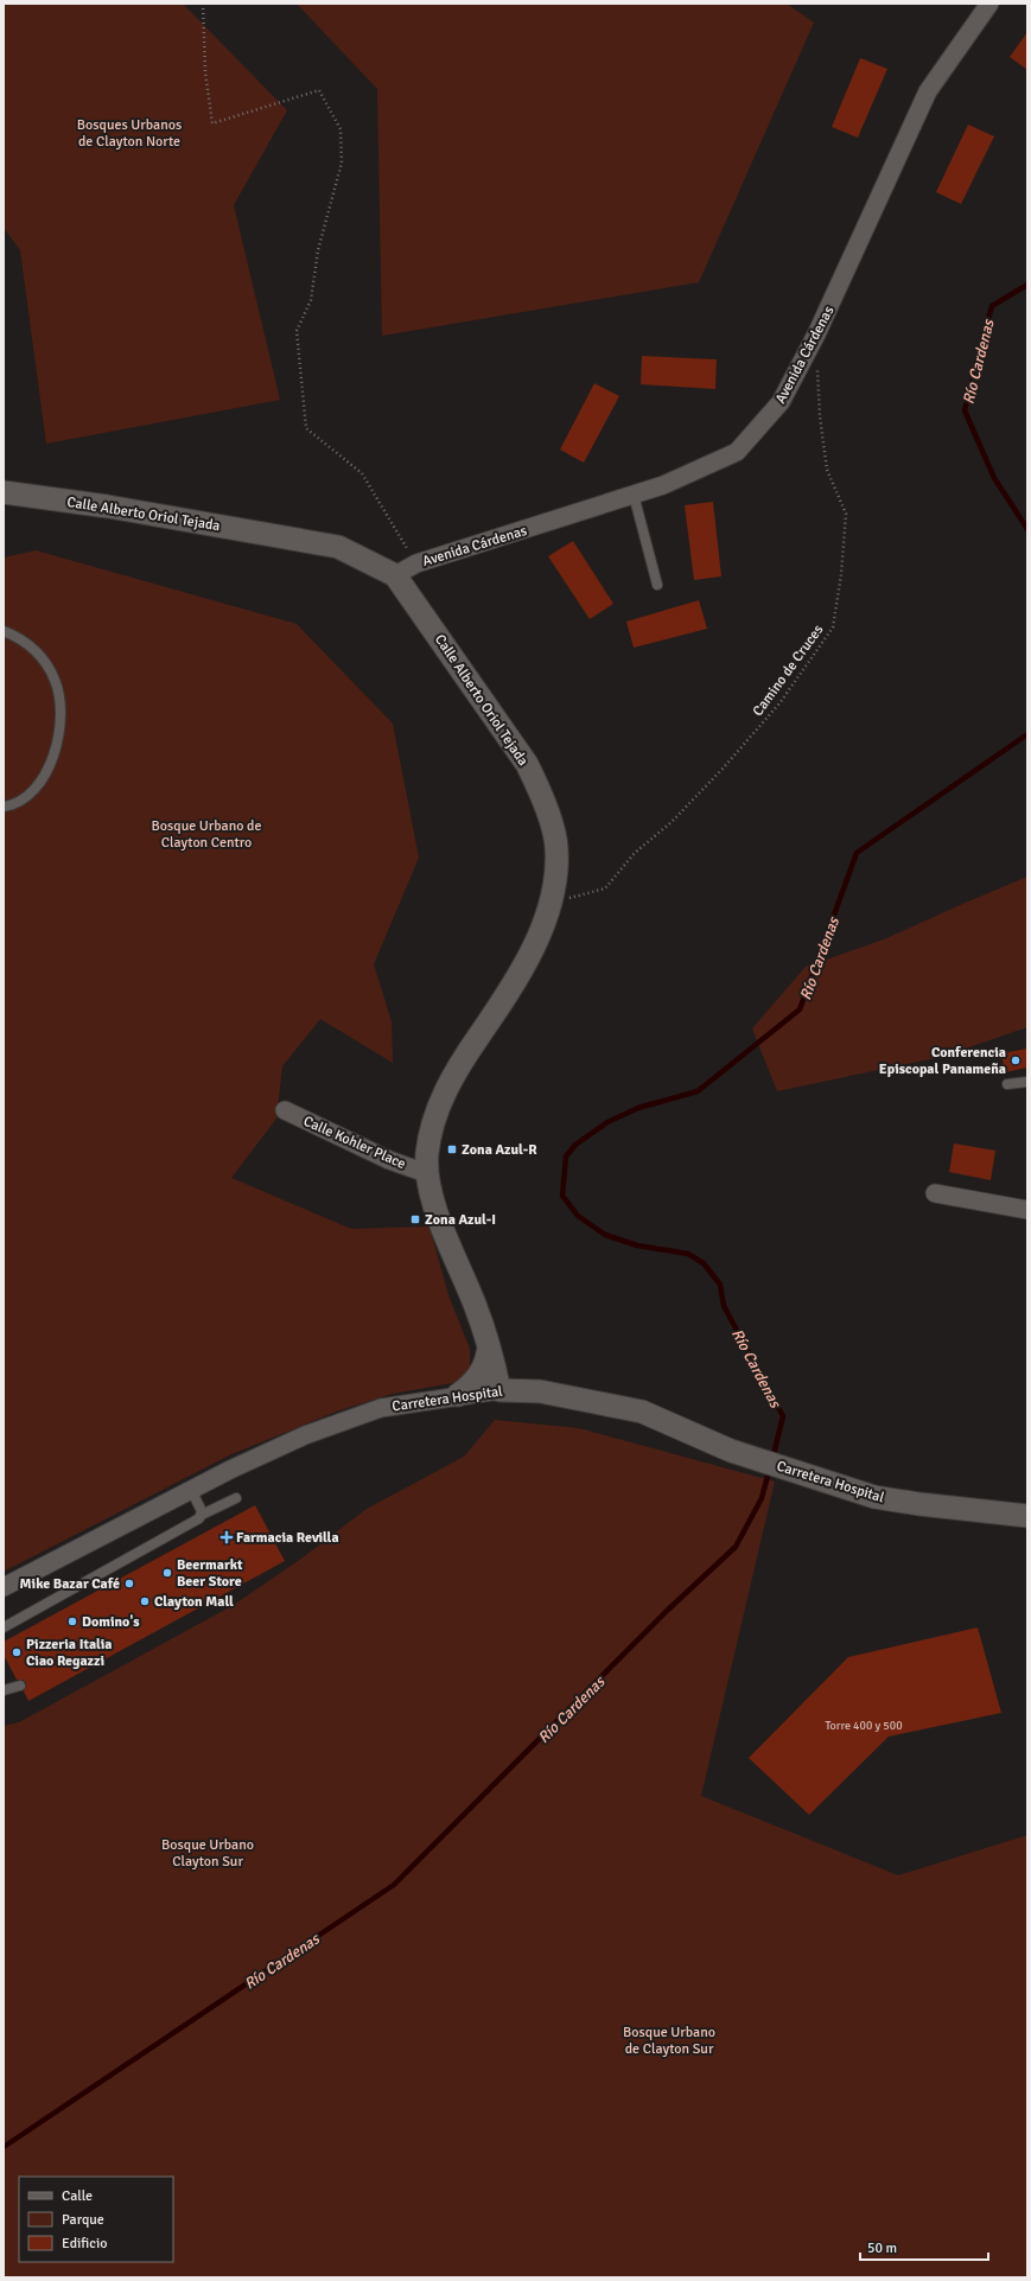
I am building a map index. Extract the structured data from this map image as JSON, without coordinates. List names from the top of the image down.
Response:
{
  "streets": {
    "street": [
      "Avenida Cárdenas",
      "Calle Alberto Oriol Tejada",
      "Calle Kohler Place",
      "Carretera Hospital"
    ],
    "path": ["Camino de Cruces"]
  },
  "crossings": [
    ["Avenida Cárdenas", "Calle Alberto Oriol Tejada"],
    ["Avenida Cárdenas", "Camino de Cruces"],
    ["Calle Alberto Oriol Tejada", "Calle Kohler Place"],
    ["Calle Alberto Oriol Tejada", "Carretera Hospital"]
  ],
  "water": ["Río Cardenas"],
  "parks": [
    "Bosques Urbanos de Clayton Norte",
    "Bosque Urbano de Clayton Centro",
    "Bosque Urbano Clayton Sur",
    "Bosque Urbano de Clayton Sur"
  ],
  "places": {
    "other": [
      "Conferencia Episcopal Panameña",
      "Beermarkt Beer Store",
      "Mike Bazar Café",
      "Clayton Mall",
      "Domino's",
      "Pizzeria Italia Ciao Regazzi"
    ],
    "transit": ["Zona Azul-R", "Zona Azul-I"],
    "health": ["Farmacia Revilla"]
  },
  "house_numbers": ["Torre 400 y 500"],
  "legend": ["Calle", "Parque", "Edificio"],
  "scale_bar": "50 m"
}
